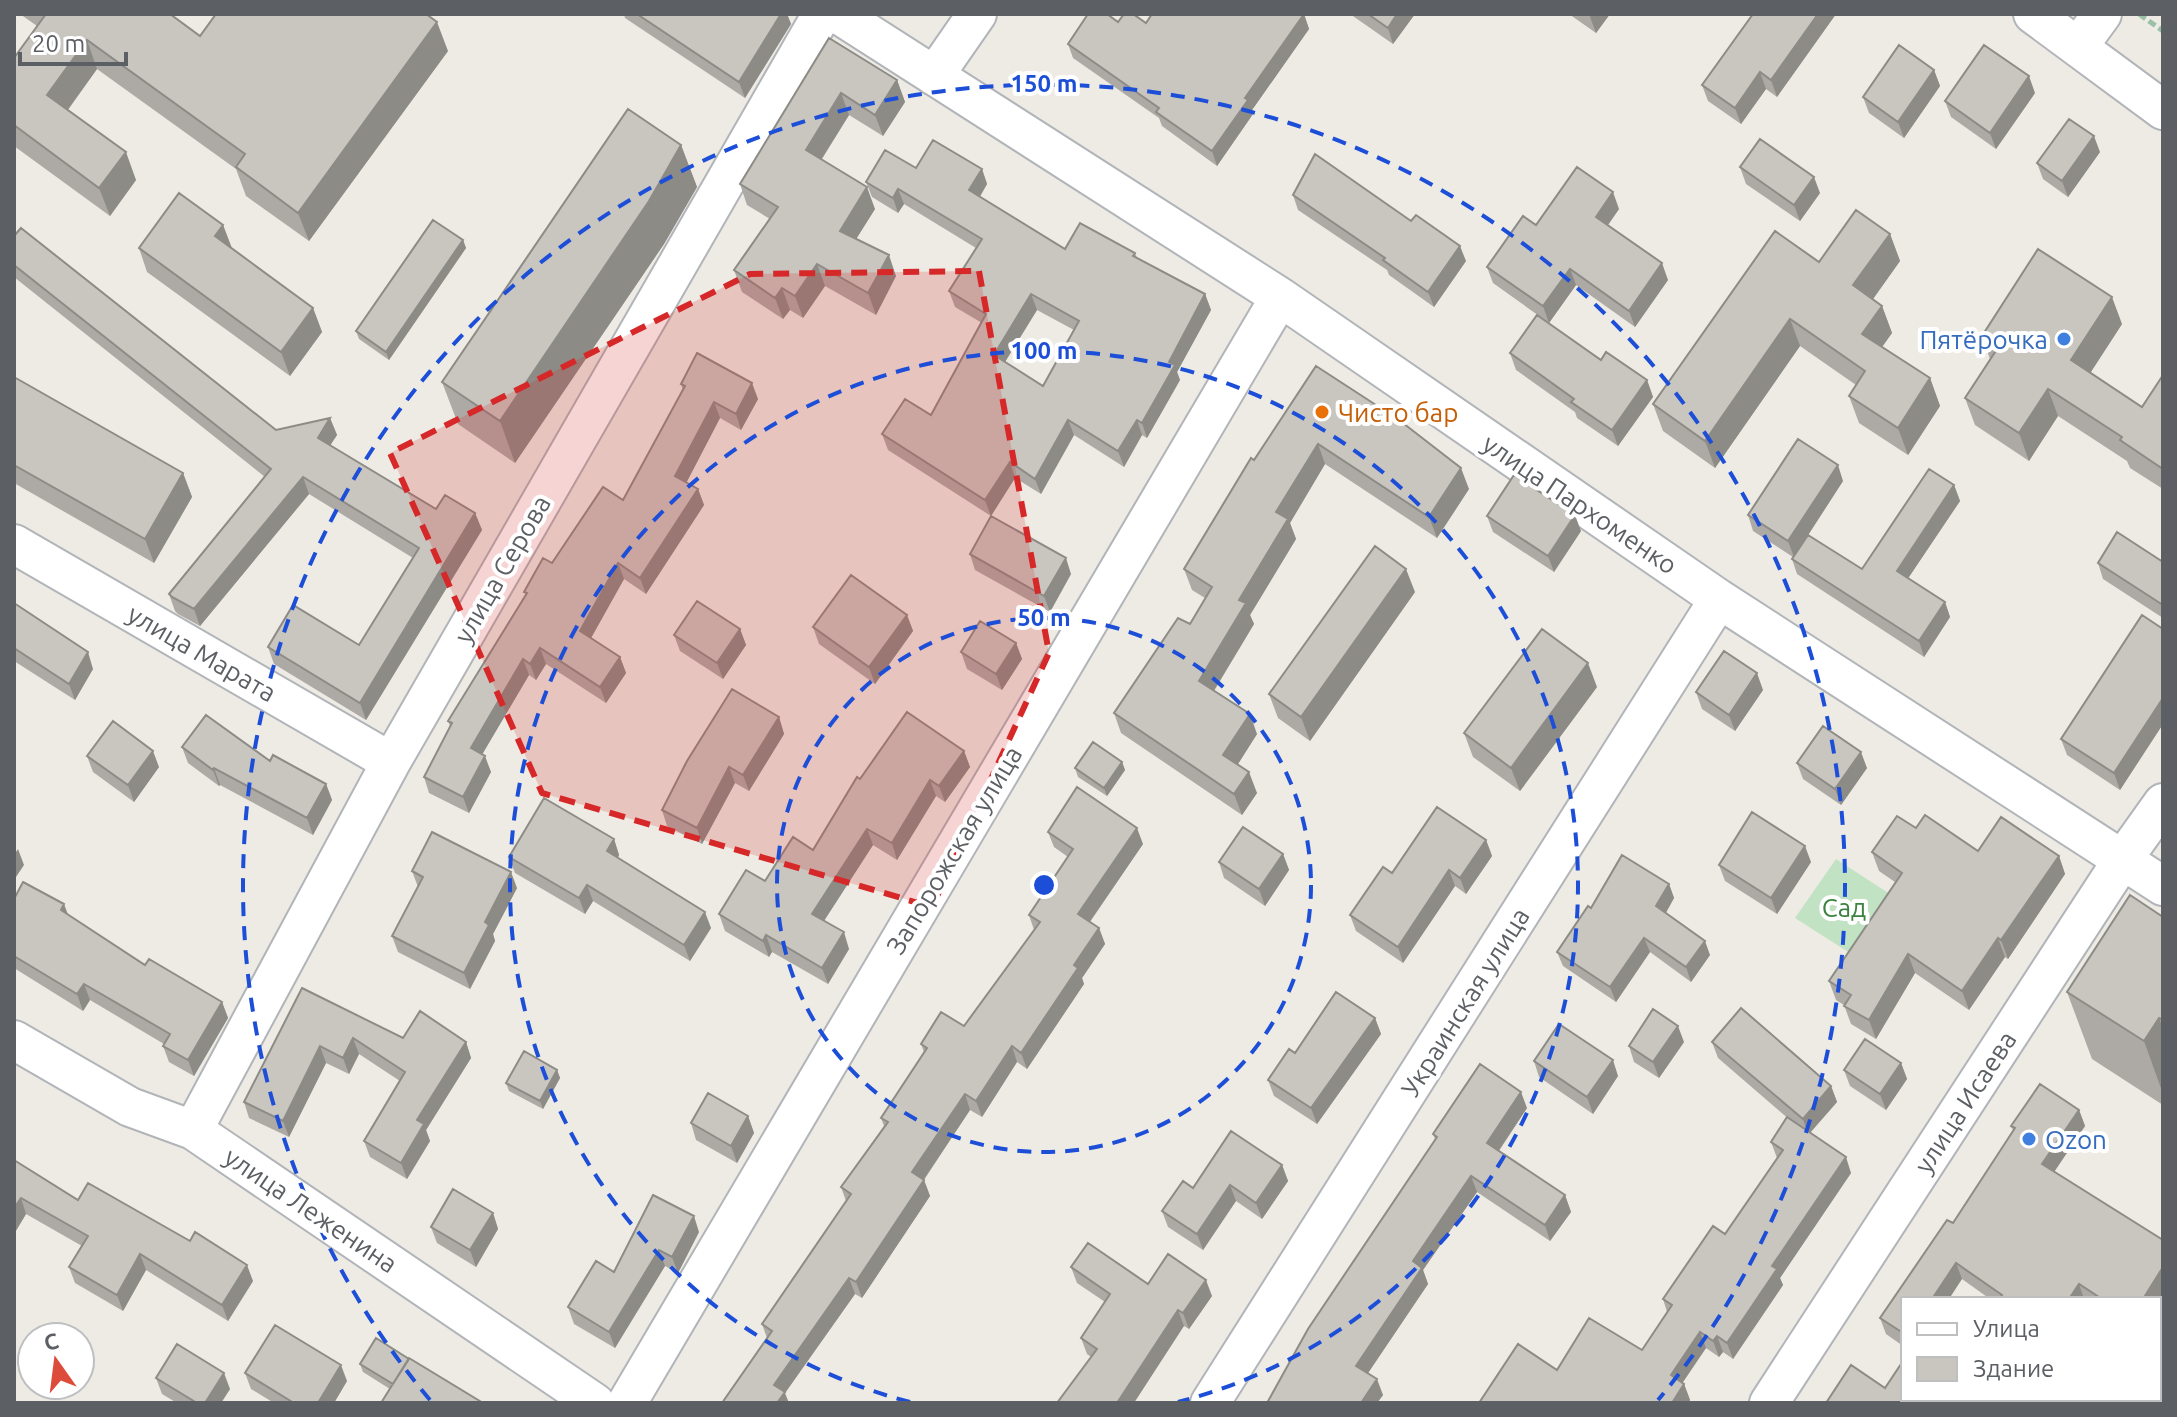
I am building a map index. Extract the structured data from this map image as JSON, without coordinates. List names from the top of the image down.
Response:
{
  "streets": {
    "street": [
      "улица Пархоменко",
      "улица Серова",
      "улица Марата",
      "Запорожская улица",
      "Украинская улица",
      "улица Исаева",
      "улица Леженина"
    ]
  },
  "crossings": [
    ["улица Пархоменко", "Запорожская улица"],
    ["улица Пархоменко", "Украинская улица"],
    ["улица Пархоменко", "улица Исаева"],
    ["улица Серова", "улица Марата"],
    ["улица Серова", "улица Леженина"]
  ],
  "parks": ["Сад"],
  "places": ["Пятёрочка", "Чисто бар", "Ozon"],
  "legend": ["Улица", "Здание"],
  "scale_bar": "20 m",
  "north": "top",
  "rings": ["150 m", "100 m", "50 m"]
}
